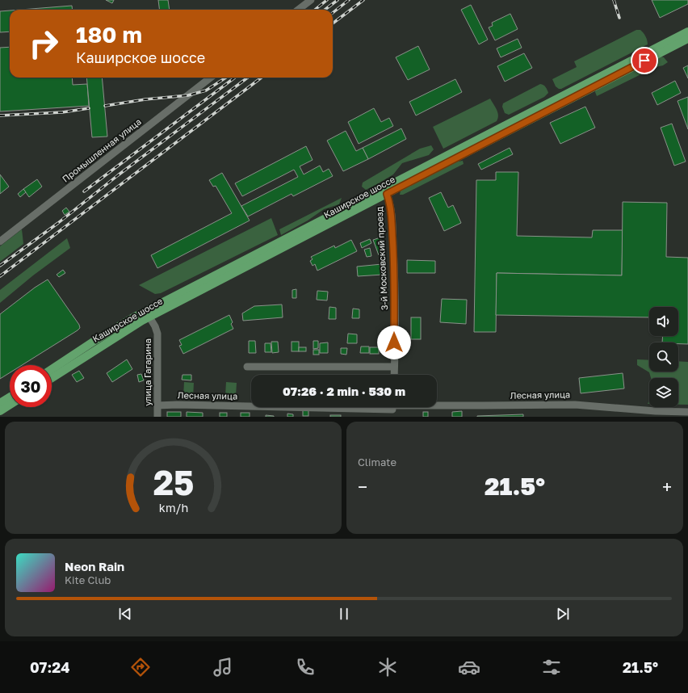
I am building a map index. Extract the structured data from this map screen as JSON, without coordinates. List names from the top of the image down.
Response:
{
  "streets": {
    "main road": ["Каширское шоссе"],
    "street": [
      "Промышленная улица",
      "3-й Московский проезд",
      "улица Гагарина",
      "Лесная улица"
    ]
  },
  "crossings": [
    ["Каширское шоссе", "3-й Московский проезд"],
    ["Каширское шоссе", "улица Гагарина"],
    ["улица Гагарина", "Лесная улица"]
  ],
  "page": {
    "turn": ["180 m", "Каширское шоссе"],
    "limit": "30",
    "trip": "07:26 · 2 min · 530 m",
    "tile": "Climate",
    "heat": ["−", "21.5°", "+"],
    "song": ["Neon Rain", "Kite Club"],
    "tabs": ["07:24", "21.5°"],
    "gauge": ["25", "km/h"]
  }
}
